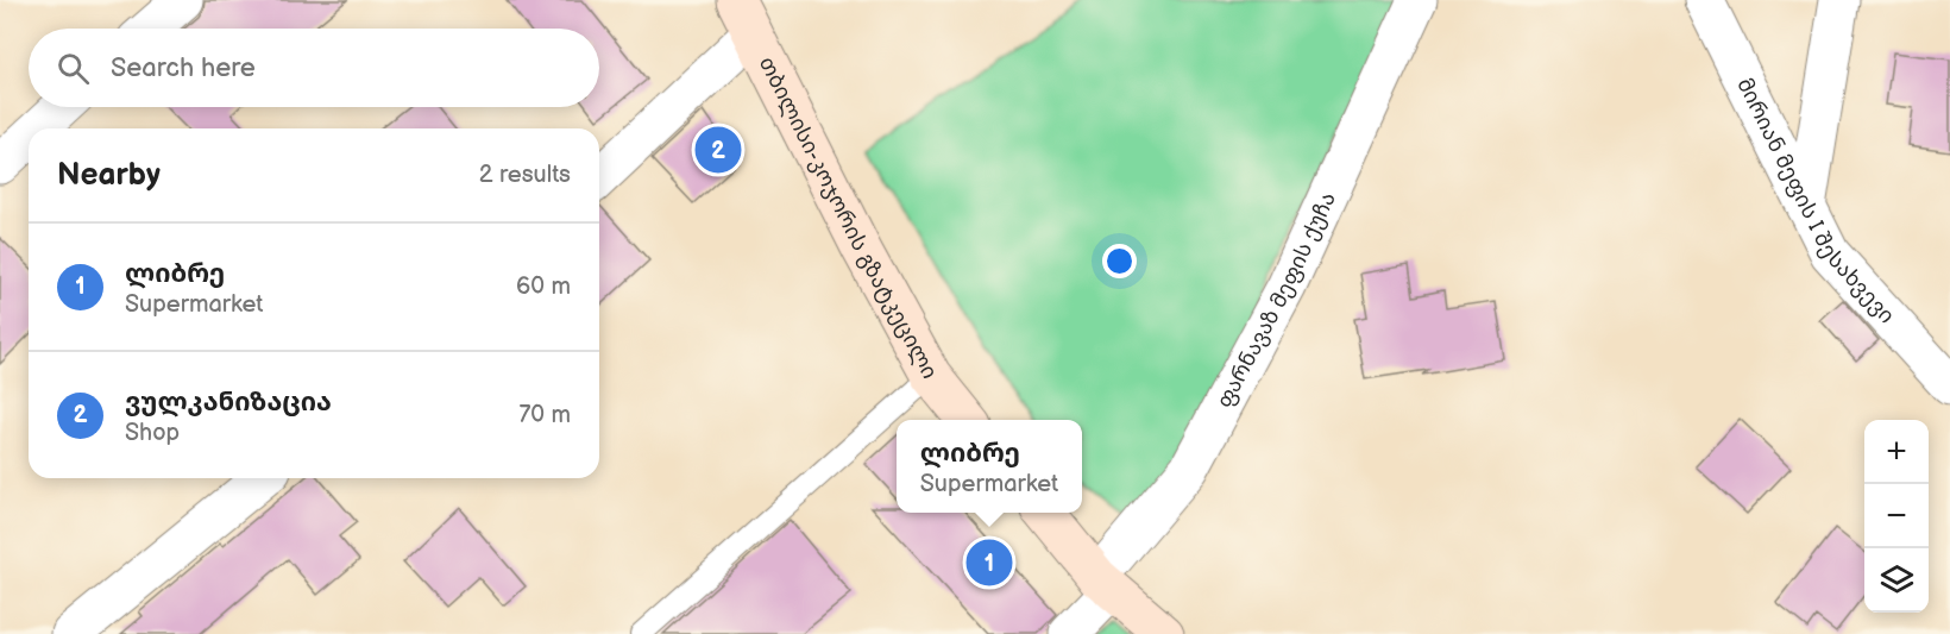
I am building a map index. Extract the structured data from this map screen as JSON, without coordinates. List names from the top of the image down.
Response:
{
  "streets": {
    "main road": ["თბილისი-კოჯორის გზატკეცილი"],
    "street": ["მირიან მეფის I შესახვევი", "ფარნავაზ მეფის ქუჩა"]
  },
  "page": {
    "search": "Search here",
    "pins": ["2", "1"],
    "heading": ["Nearby", "2 results"],
    "list": [
      {
        "mark": "1",
        "name": "ლიბრე",
        "note": "Supermarket",
        "value": "60 m"
      },
      {
        "mark": "2",
        "name": "ვულკანიზაცია",
        "note": "Shop",
        "value": "70 m"
      }
    ],
    "map_buttons": ["+", "−"],
    "popup": ["ლიბრე", "Supermarket"]
  }
}
